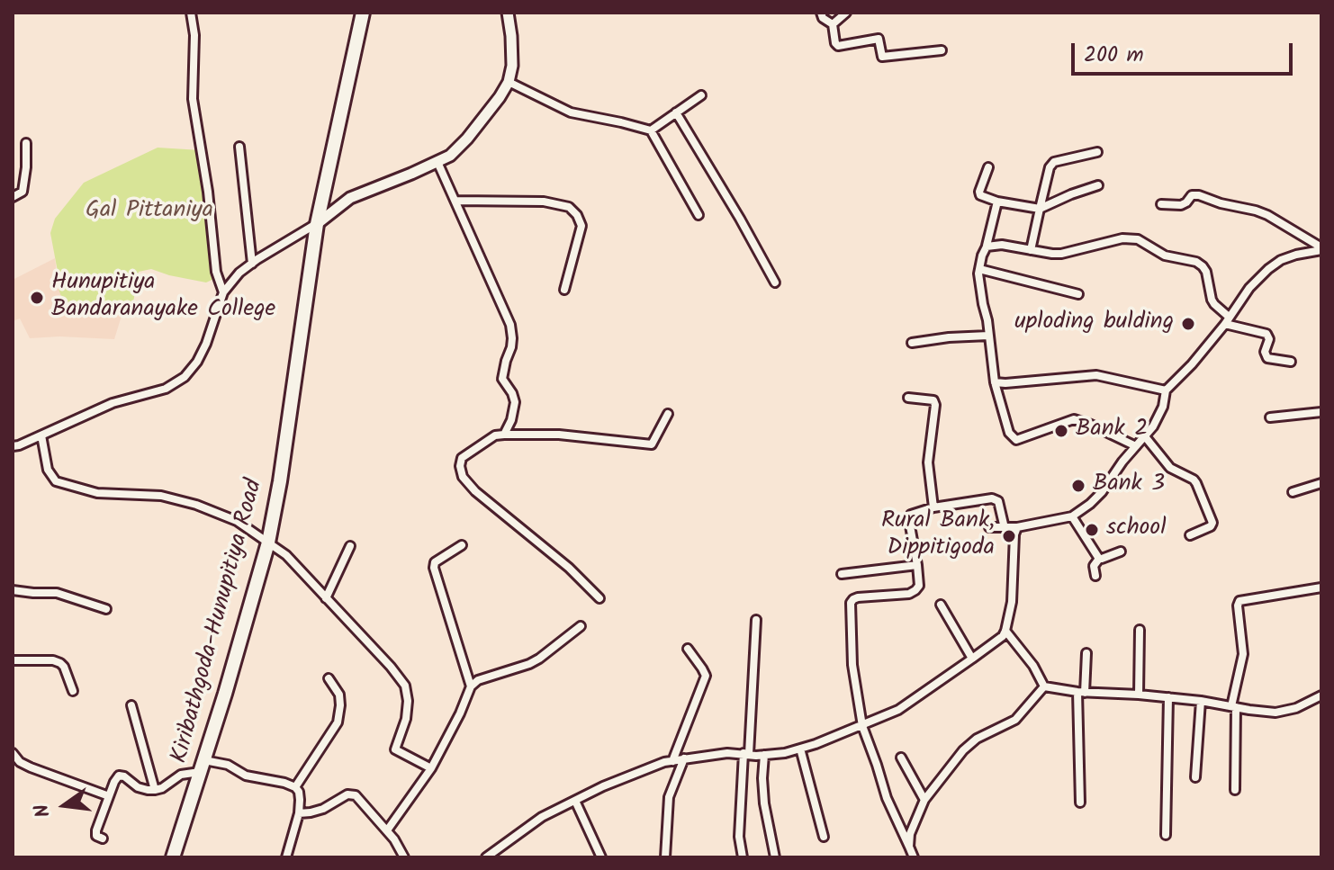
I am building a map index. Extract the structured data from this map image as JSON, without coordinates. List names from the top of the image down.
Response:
{
  "streets": {
    "main road": ["Kiribathgoda-Hunupitiya Road"]
  },
  "parks": ["Gal Pittaniya"],
  "places": [
    "Hunupitiya Bandaranayake College",
    "uploding bulding",
    "Bank 2",
    "Bank 3",
    "school",
    "Rural Bank, Dippitigoda"
  ],
  "scale_bar": "200 m",
  "north": "left"
}
